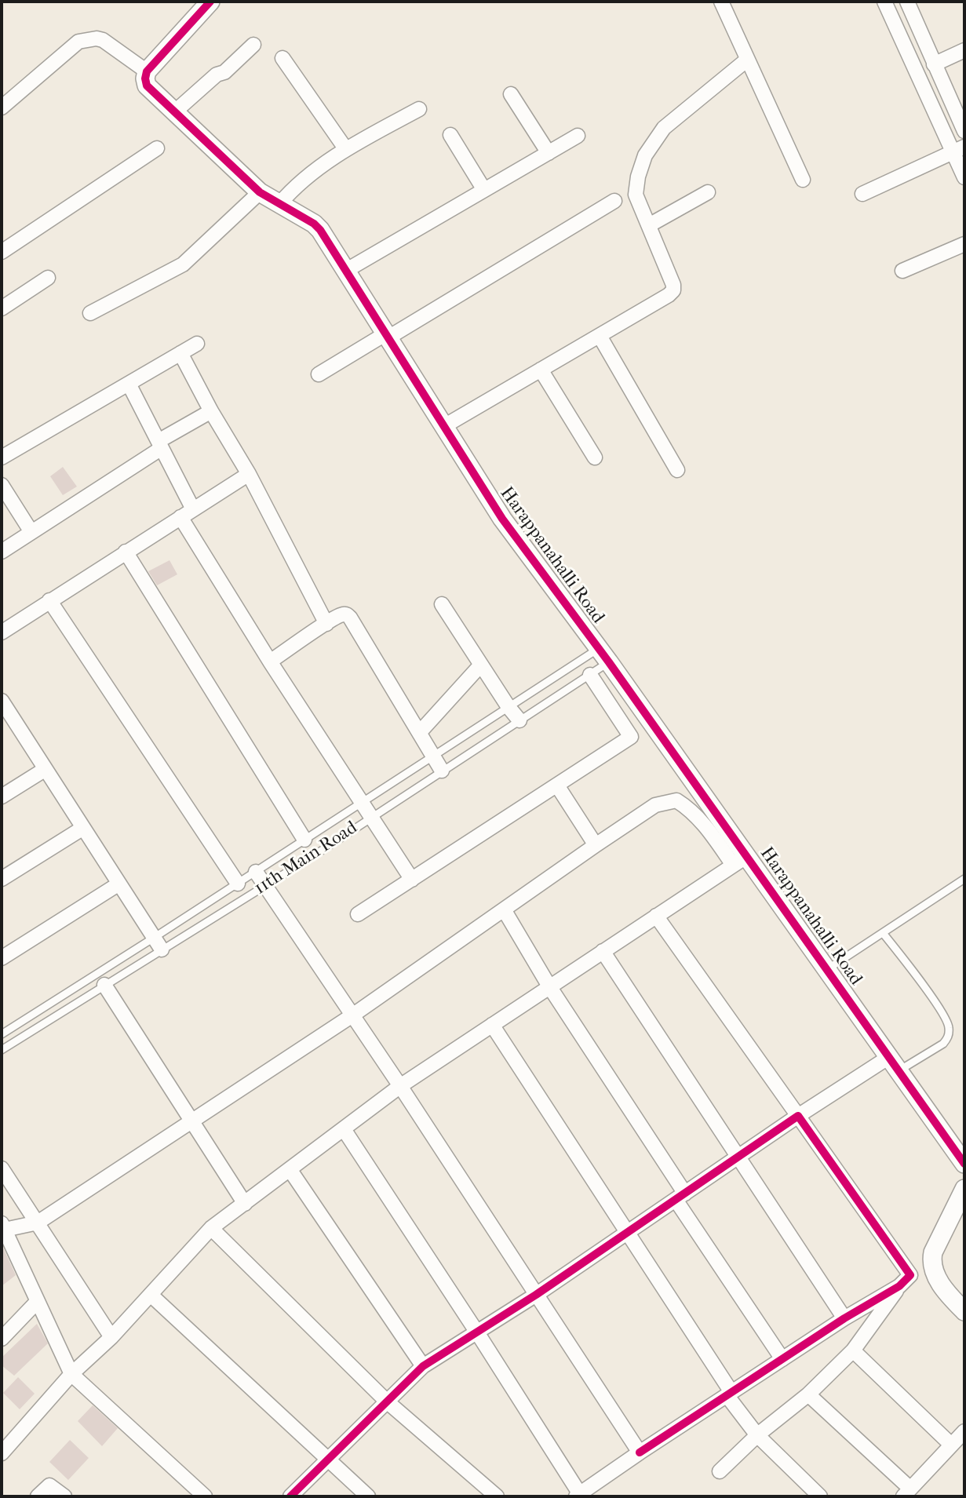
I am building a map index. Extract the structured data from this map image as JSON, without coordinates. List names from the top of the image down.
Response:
{
  "streets": {
    "street": ["Harappanahalli Road"],
    "lane": ["11th Main Road"]
  },
  "crossings": [
    ["Harappanahalli Road", "11th Main Road"]
  ]
}
